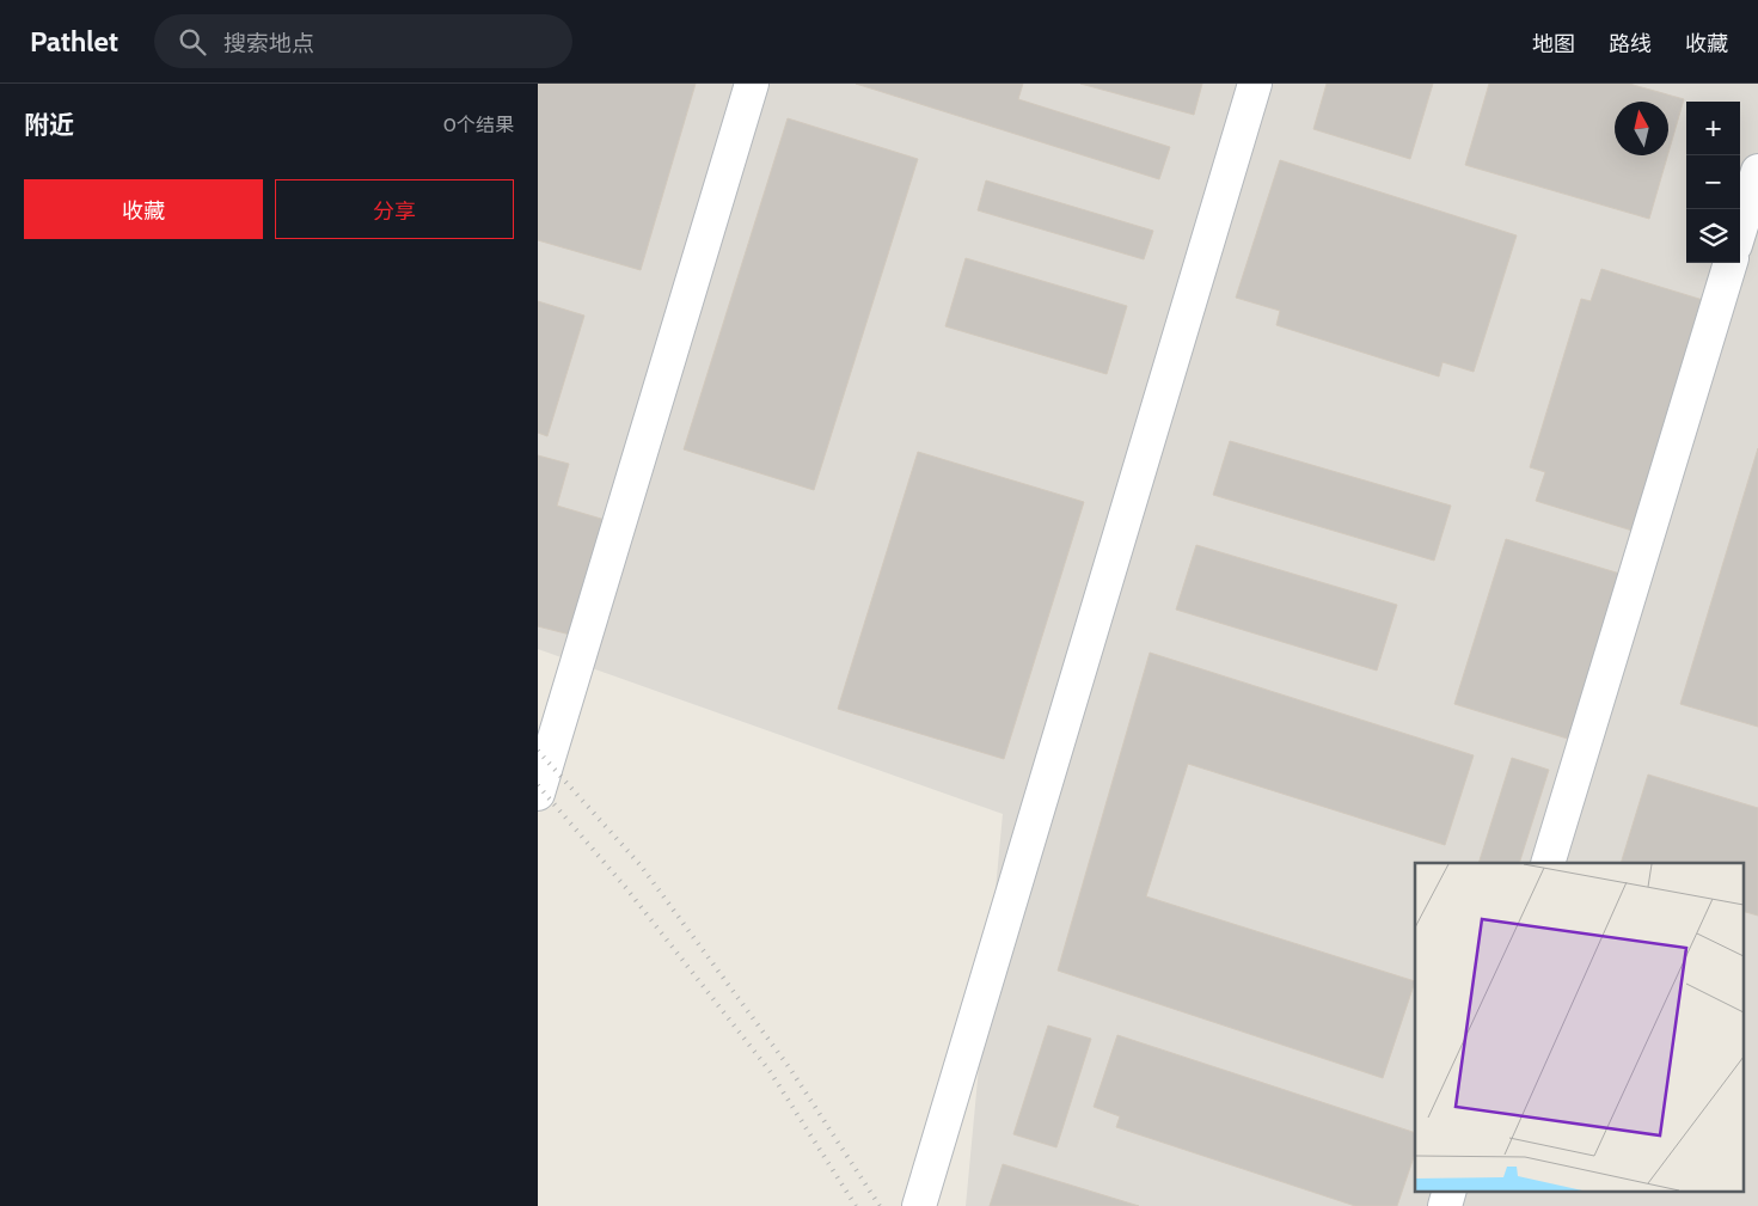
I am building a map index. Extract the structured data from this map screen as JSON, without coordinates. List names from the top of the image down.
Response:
{
  "north": "top",
  "page": {
    "header": "Pathlet",
    "search": "搜索地点",
    "nav": ["地图", "路线", "收藏"],
    "heading": ["附近", "0个结果"],
    "map_buttons": ["+", "−"],
    "buttons": ["收藏", "分享"]
  }
}
